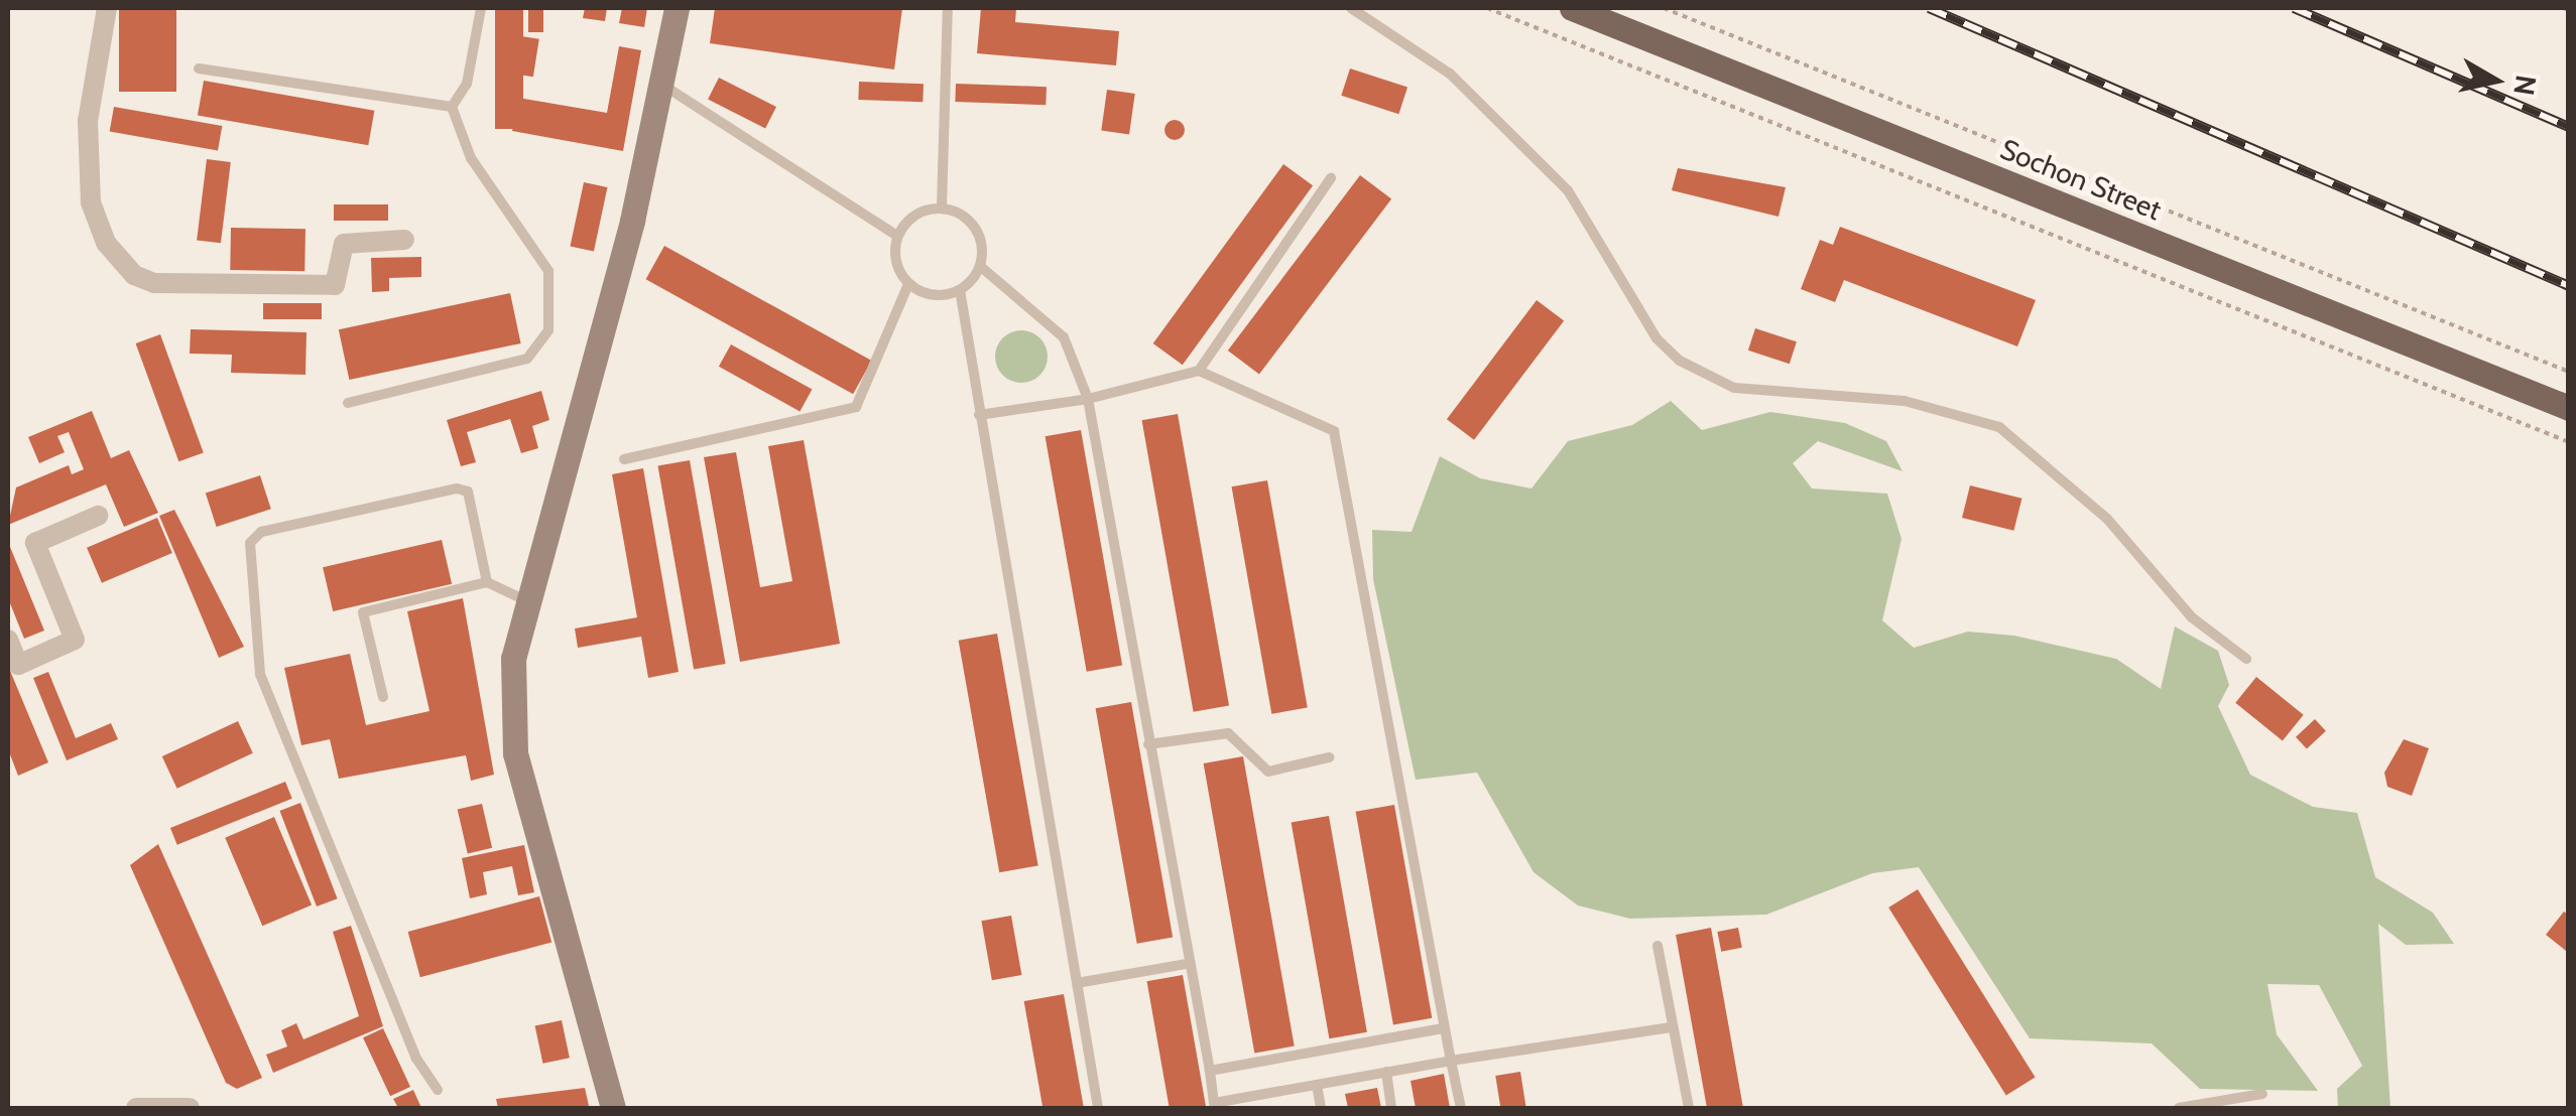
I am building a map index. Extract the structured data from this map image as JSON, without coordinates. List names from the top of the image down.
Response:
{
  "streets": {
    "main road": ["Sochon Street"]
  },
  "north": "right"
}
